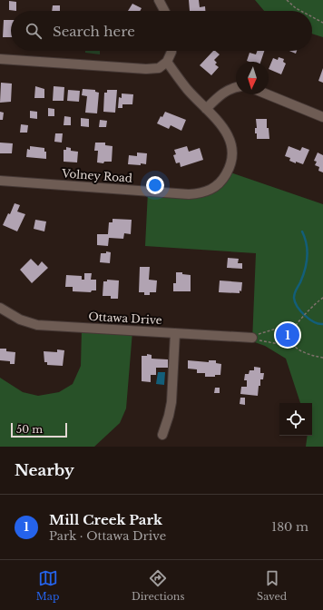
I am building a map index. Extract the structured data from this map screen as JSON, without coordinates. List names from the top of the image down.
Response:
{
  "streets": {
    "street": ["Volney Road", "Ottawa Drive"]
  },
  "scale_bar": "50 m",
  "north": "bottom",
  "page": {
    "search": "Search here",
    "pins": "1",
    "scale": "50 m",
    "heading": "Nearby",
    "list": [
      {
        "mark": "1",
        "name": "Mill Creek Park",
        "note": "Park · Ottawa Drive",
        "value": "180 m"
      }
    ],
    "nav": ["Map", "Directions", "Saved"]
  }
}
